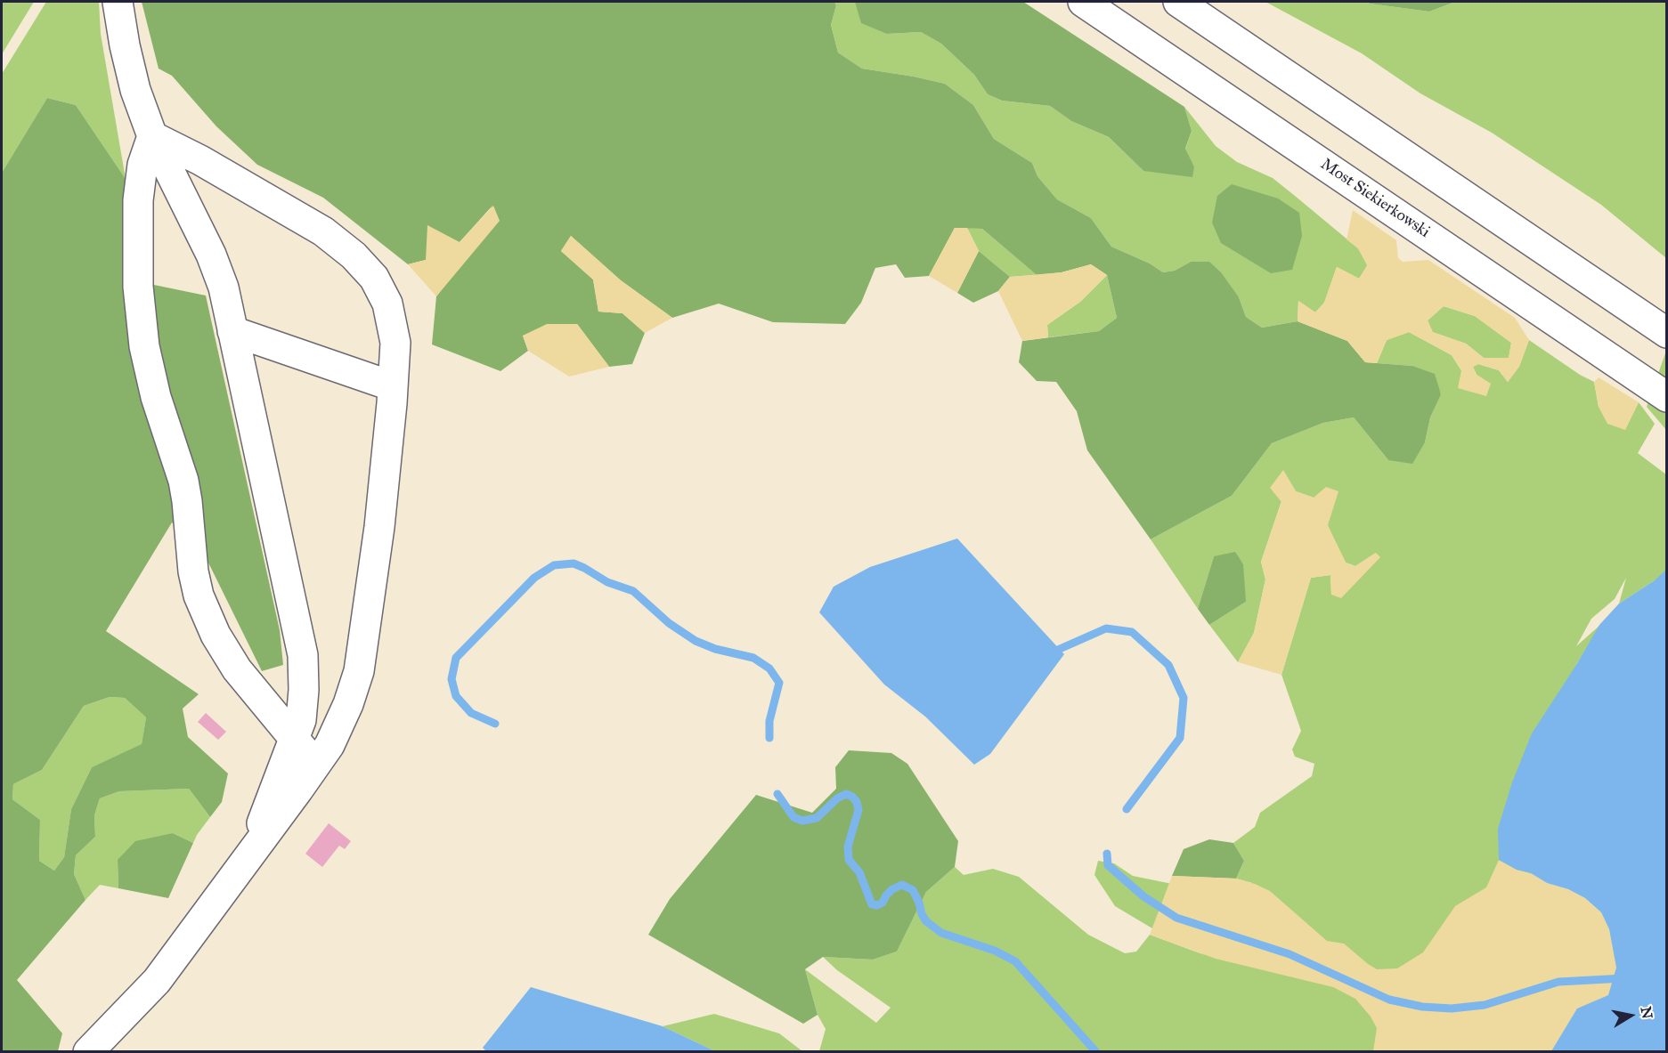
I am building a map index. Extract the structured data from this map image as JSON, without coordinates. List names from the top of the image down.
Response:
{
  "streets": {
    "main road": ["Most Siekierkowski"]
  },
  "north": "right"
}
